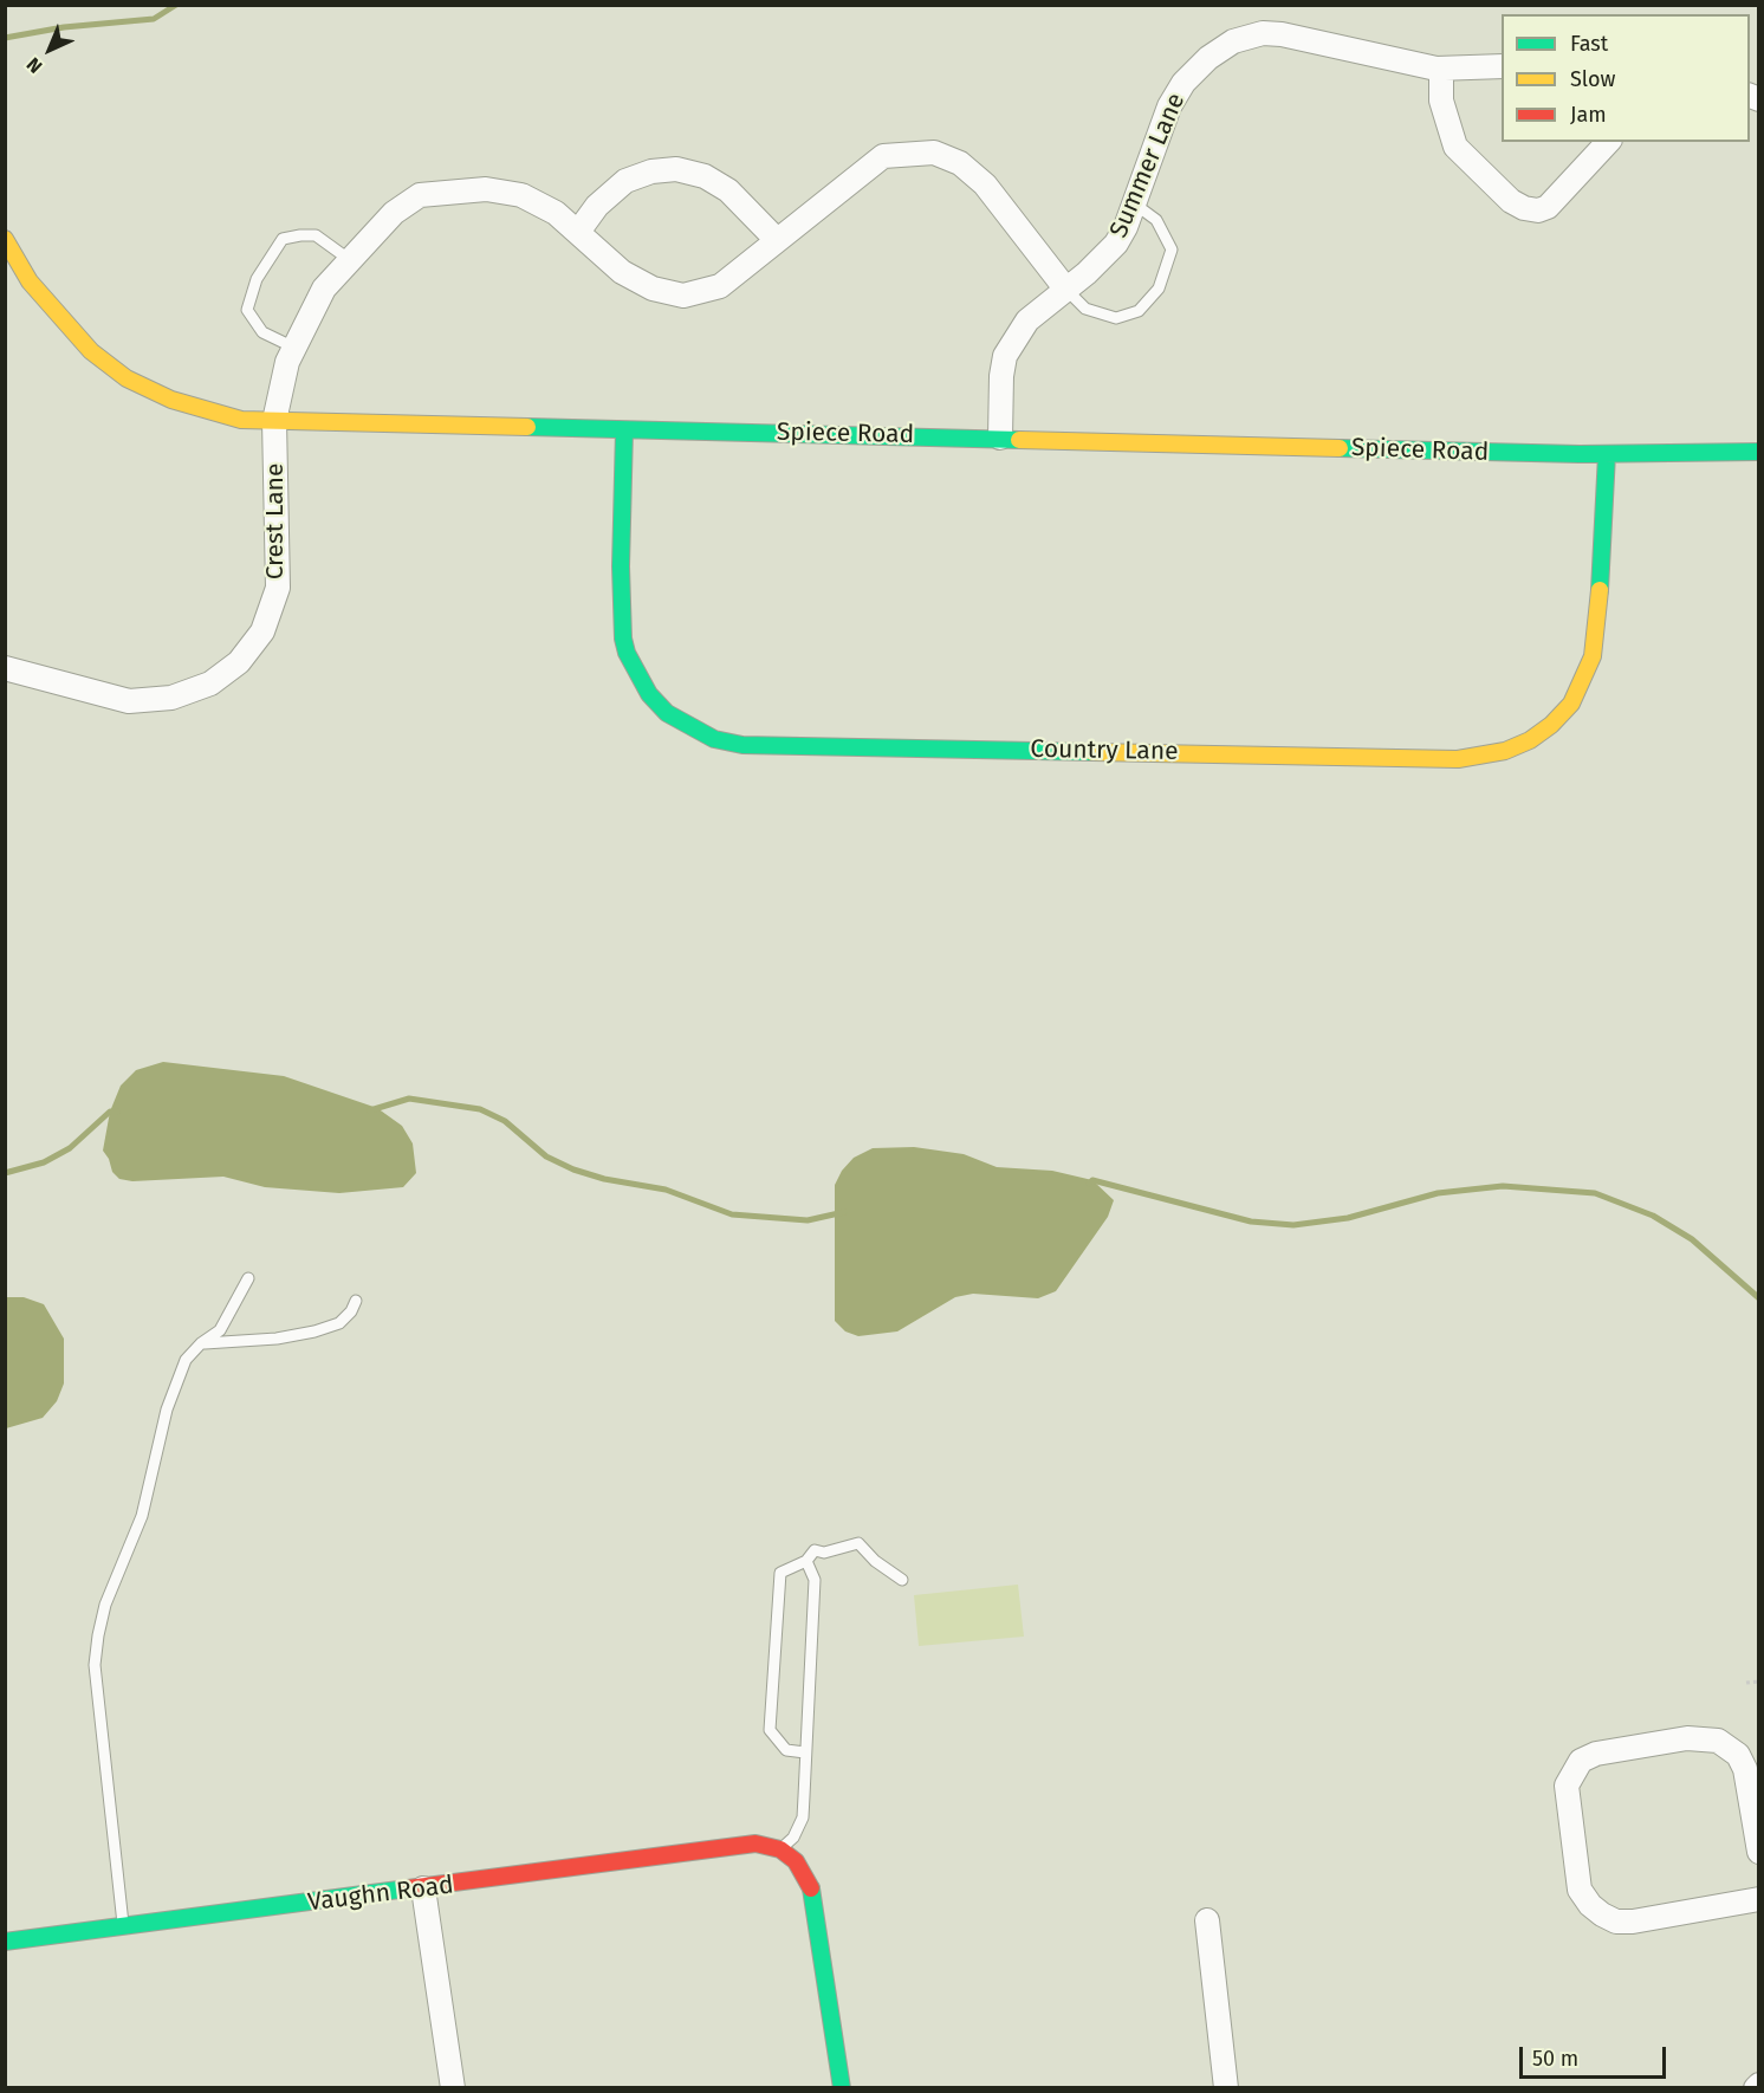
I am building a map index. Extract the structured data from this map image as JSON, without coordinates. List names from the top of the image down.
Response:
{
  "streets": {
    "street": [
      "Summer Lane",
      "Spiece Road",
      "Crest Lane",
      "Country Lane",
      "Vaughn Road"
    ]
  },
  "crossings": [
    ["Summer Lane", "Spiece Road"],
    ["Summer Lane", "Crest Lane"],
    ["Spiece Road", "Crest Lane"],
    ["Spiece Road", "Country Lane"]
  ],
  "legend": ["Fast", "Slow", "Jam"],
  "scale_bar": "50 m",
  "north": "bottom left"
}
